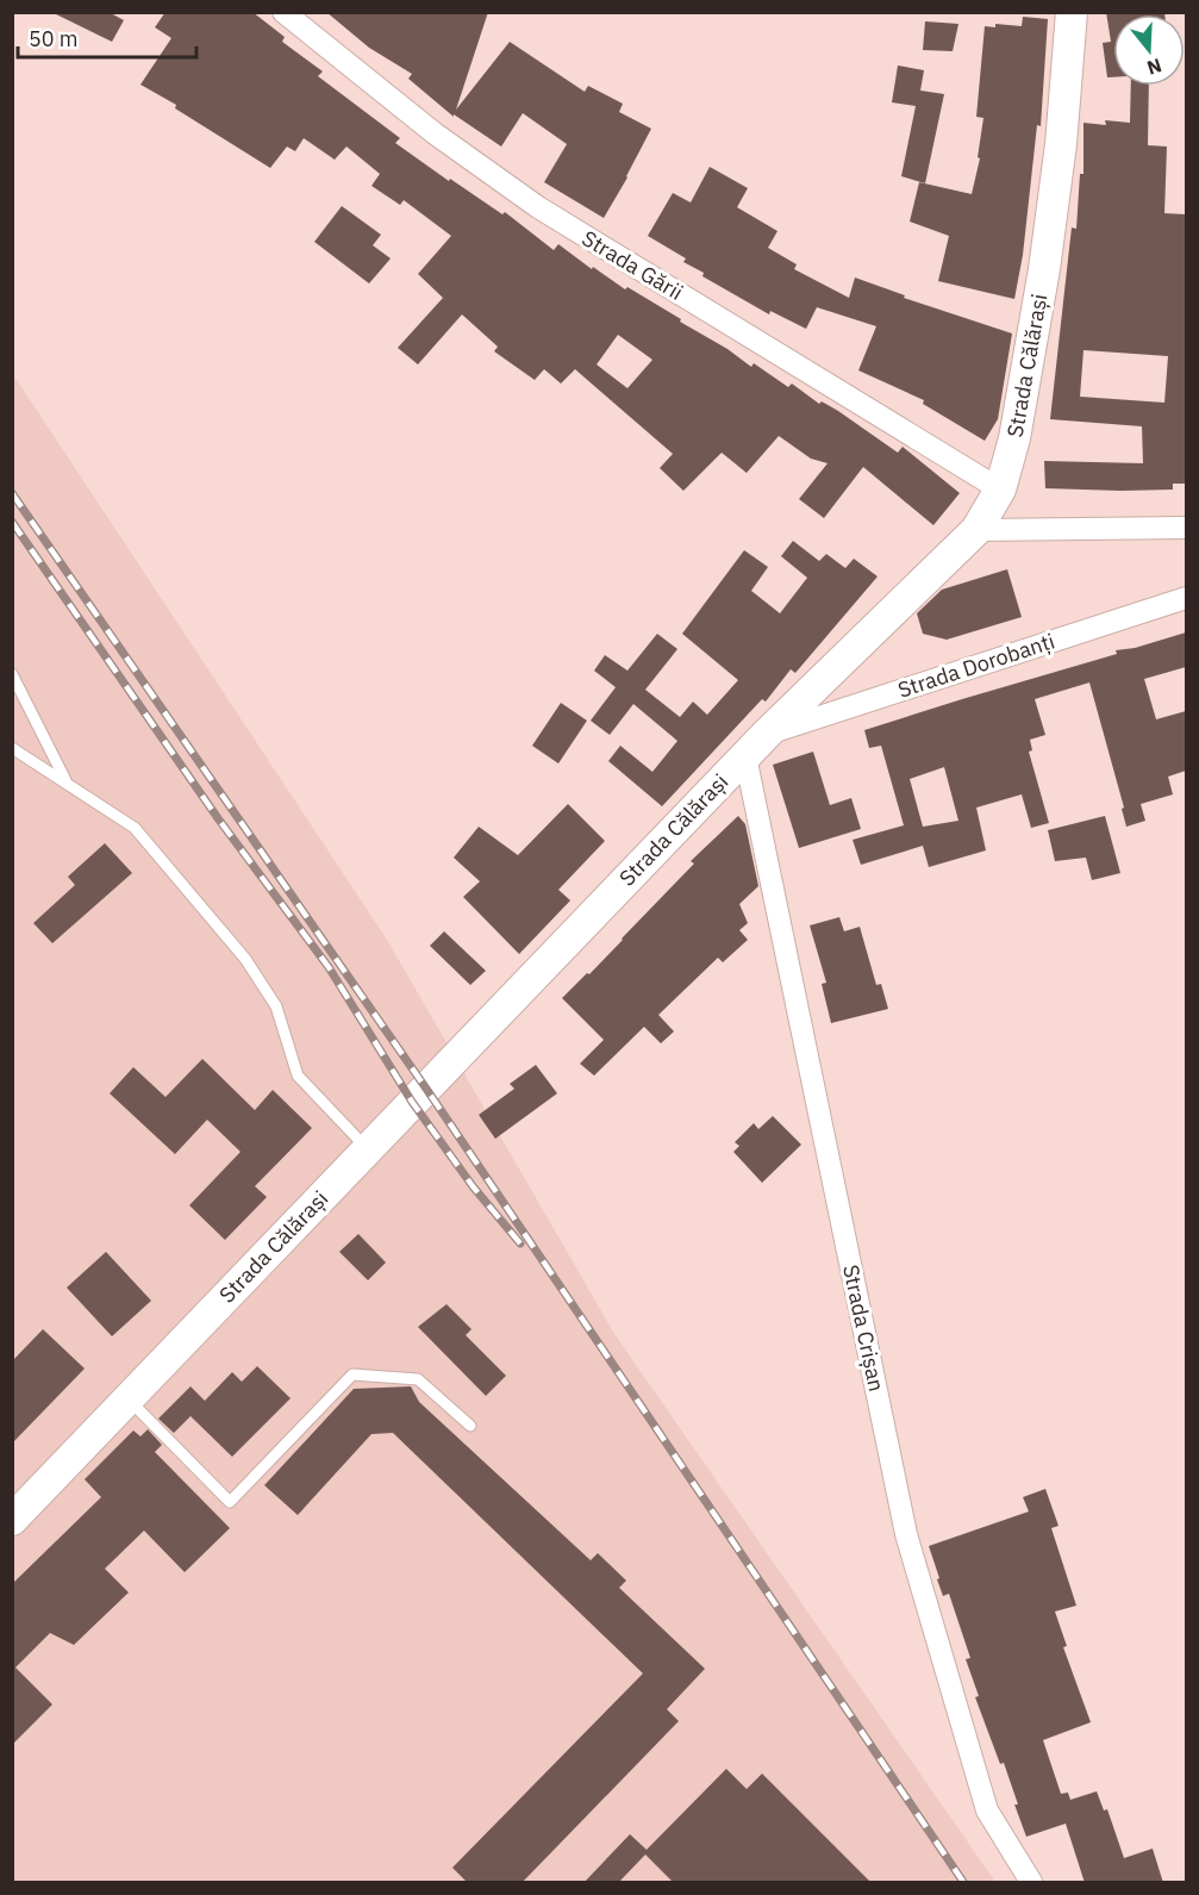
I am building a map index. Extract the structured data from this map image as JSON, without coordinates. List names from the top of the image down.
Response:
{
  "streets": {
    "main road": ["Strada Călărași"],
    "street": ["Strada Gării", "Strada Dorobanți", "Strada Crișan"]
  },
  "crossings": [
    ["Strada Gării", "Strada Călărași"],
    ["Strada Călărași", "Strada Dorobanți"],
    ["Strada Călărași", "Strada Crișan"]
  ],
  "scale_bar": "50 m",
  "north": "bottom"
}
